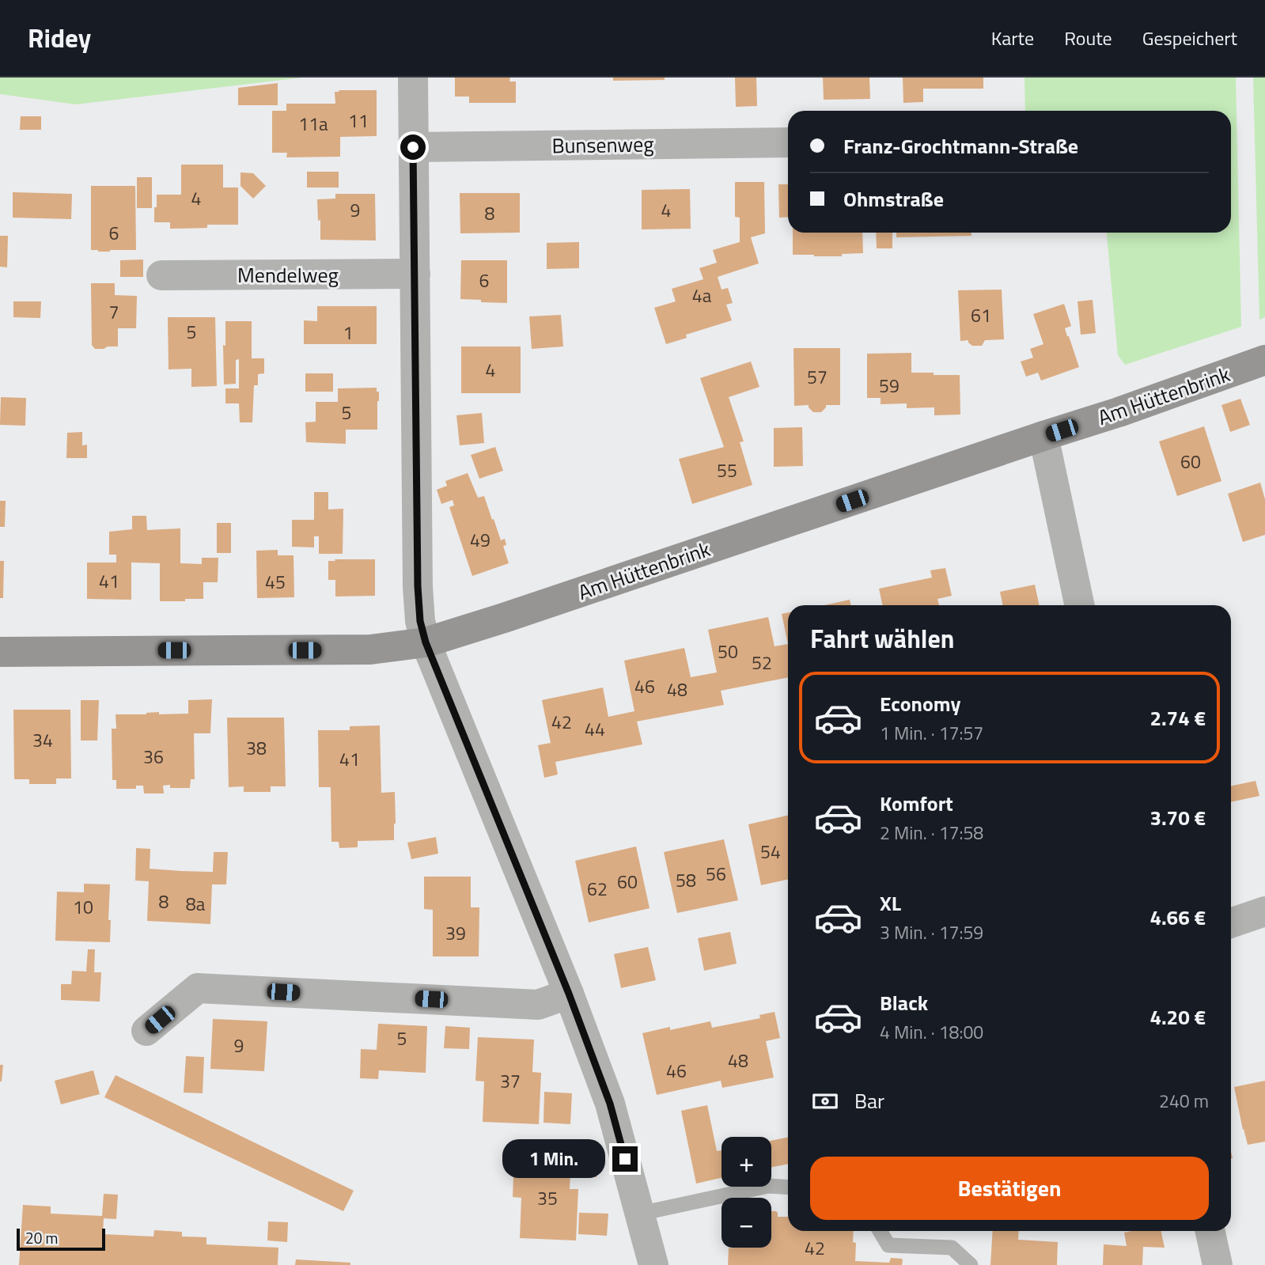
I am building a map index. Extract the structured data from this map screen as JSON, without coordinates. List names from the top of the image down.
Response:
{
  "streets": {
    "street": ["Bunsenweg", "Mendelweg", "Am Hüttenbrink"]
  },
  "house_numbers": [
    "11",
    "11a",
    "4",
    "9",
    "4",
    "8",
    "6",
    "6",
    "4a",
    "7",
    "61",
    "5",
    "1",
    "4",
    "57",
    "59",
    "5",
    "60",
    "55",
    "49",
    "41",
    "45",
    "50",
    "52",
    "46",
    "48",
    "42",
    "44",
    "34",
    "38",
    "36",
    "41",
    "54",
    "56",
    "58",
    "60",
    "62",
    "8",
    "8a",
    "10",
    "39",
    "5",
    "9",
    "48",
    "46",
    "37",
    "35",
    "42"
  ],
  "scale_bar": "20 m",
  "page": {
    "header": "Ridey",
    "nav": ["Karte", "Route", "Gespeichert"],
    "banner": ["Franz-Grochtmann-Straße", "Ohmstraße"],
    "heading": "Fahrt wählen",
    "list": [
      {
        "name": "Economy",
        "note": "1 Min. · 17:57",
        "value": "2.74 €"
      },
      {
        "name": "Komfort",
        "note": "2 Min. · 17:58",
        "value": "3.70 €"
      },
      {
        "name": "XL",
        "note": "3 Min. · 17:59",
        "value": "4.66 €"
      },
      {
        "name": "Black",
        "note": "4 Min. · 18:00",
        "value": "4.20 €"
      }
    ],
    "pay": ["Bar", "240 m"],
    "map_buttons": ["+", "−"],
    "bubble": "1 Min.",
    "buttons": "Bestätigen",
    "scale": "20 m"
  }
}
